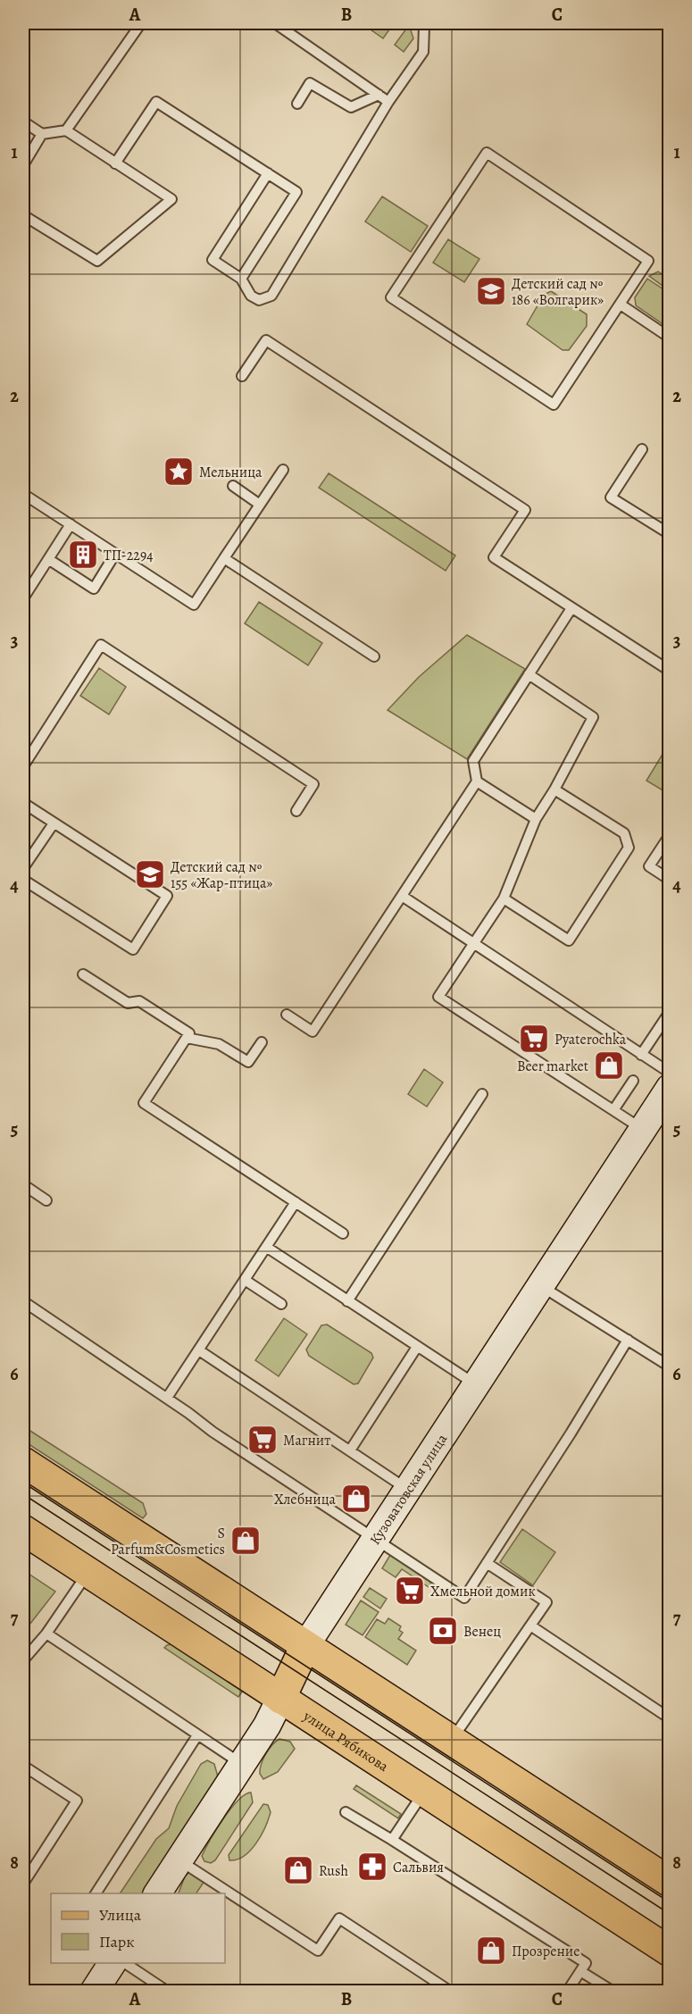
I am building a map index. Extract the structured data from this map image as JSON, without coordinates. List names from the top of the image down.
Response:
{
  "streets": {
    "main road": ["Кузоватовская улица", "улица Рябикова"]
  },
  "crossings": [
    ["Кузоватовская улица", "улица Рябикова"]
  ],
  "places": {
    "school or university": ["Детский сад № 186 «Волгарик»", "Детский сад № 155 «Жар-птица»"],
    "place": ["Мельница"],
    "building": ["ТП-2294"],
    "supermarket": ["Pyaterochka", "Магнит", "Хмельной домик"],
    "shop": [
      "Beer market",
      "Хлебница",
      "S Parfum&Cosmetics",
      "Rush",
      "Прозрение"
    ],
    "bank": ["Венец"],
    "pharmacy": ["Сальвия"]
  },
  "legend": ["Улица", "Парк"],
  "grid": {
    "columns": ["A", "B", "C"],
    "rows": [
      "1",
      "2",
      "3",
      "4",
      "5",
      "6",
      "7",
      "8"
    ]
  }
}
